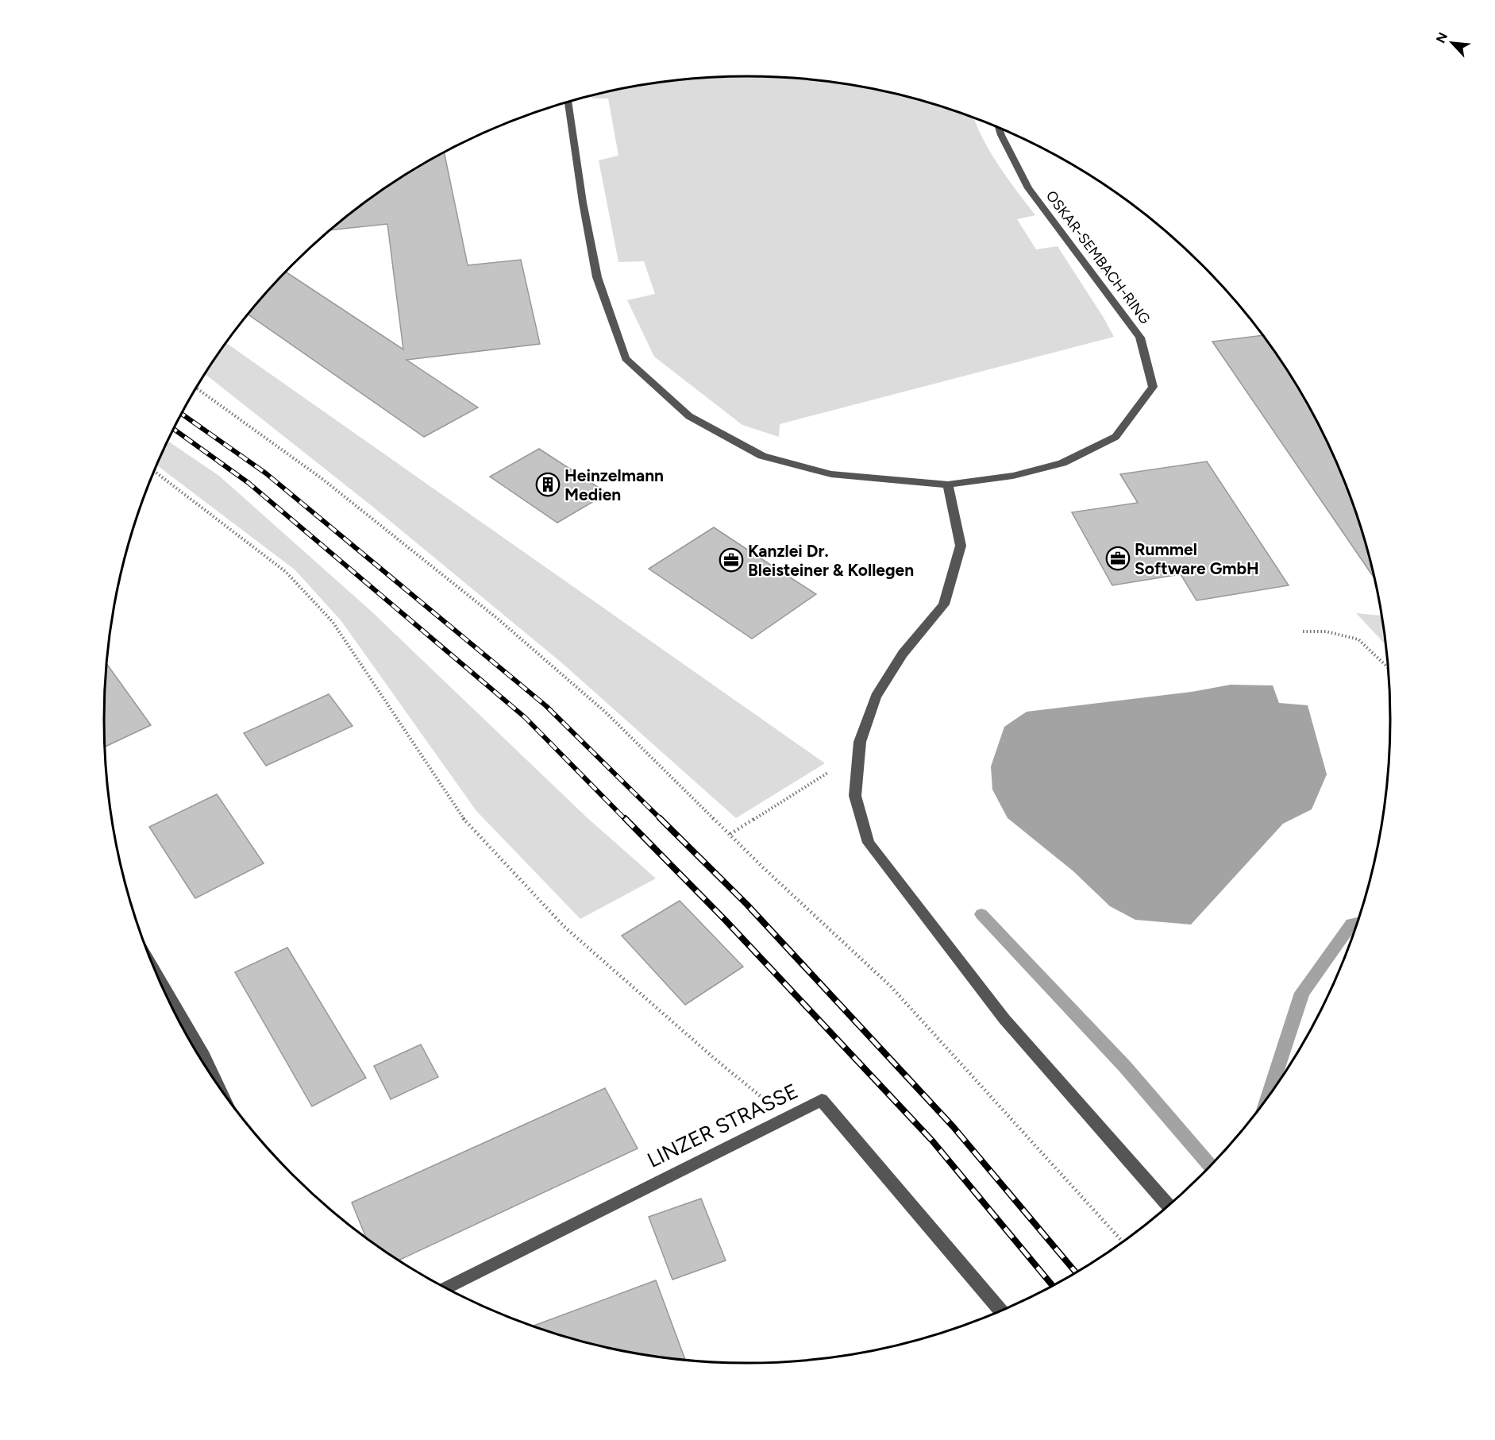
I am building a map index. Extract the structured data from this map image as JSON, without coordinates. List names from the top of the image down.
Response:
{
  "streets": {
    "street": ["OSKAR-SEMBACH-RING", "LINZER STRASSE"]
  },
  "places": {
    "building": ["Heinzelmann Medien"],
    "office": ["Rummel Software GmbH", "Kanzlei Dr. Bleisteiner & Kollegen"]
  },
  "north": "top left"
}
